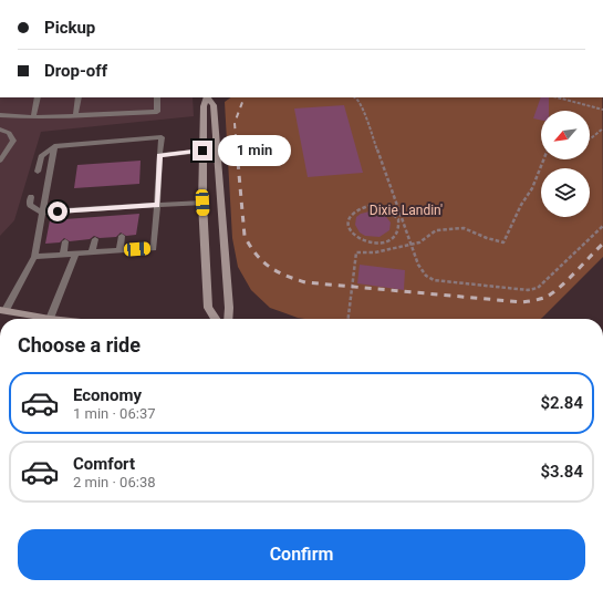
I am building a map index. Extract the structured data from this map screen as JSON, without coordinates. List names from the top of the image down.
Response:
{
  "parks": ["Dixie Landin'"],
  "north": "bottom left",
  "page": {
    "banner": ["Pickup", "Drop-off"],
    "bubble": "1 min",
    "heading": "Choose a ride",
    "list": [
      {
        "name": "Economy",
        "note": "1 min · 06:37",
        "value": "$2.84"
      },
      {
        "name": "Comfort",
        "note": "2 min · 06:38",
        "value": "$3.84"
      }
    ],
    "buttons": "Confirm"
  }
}
